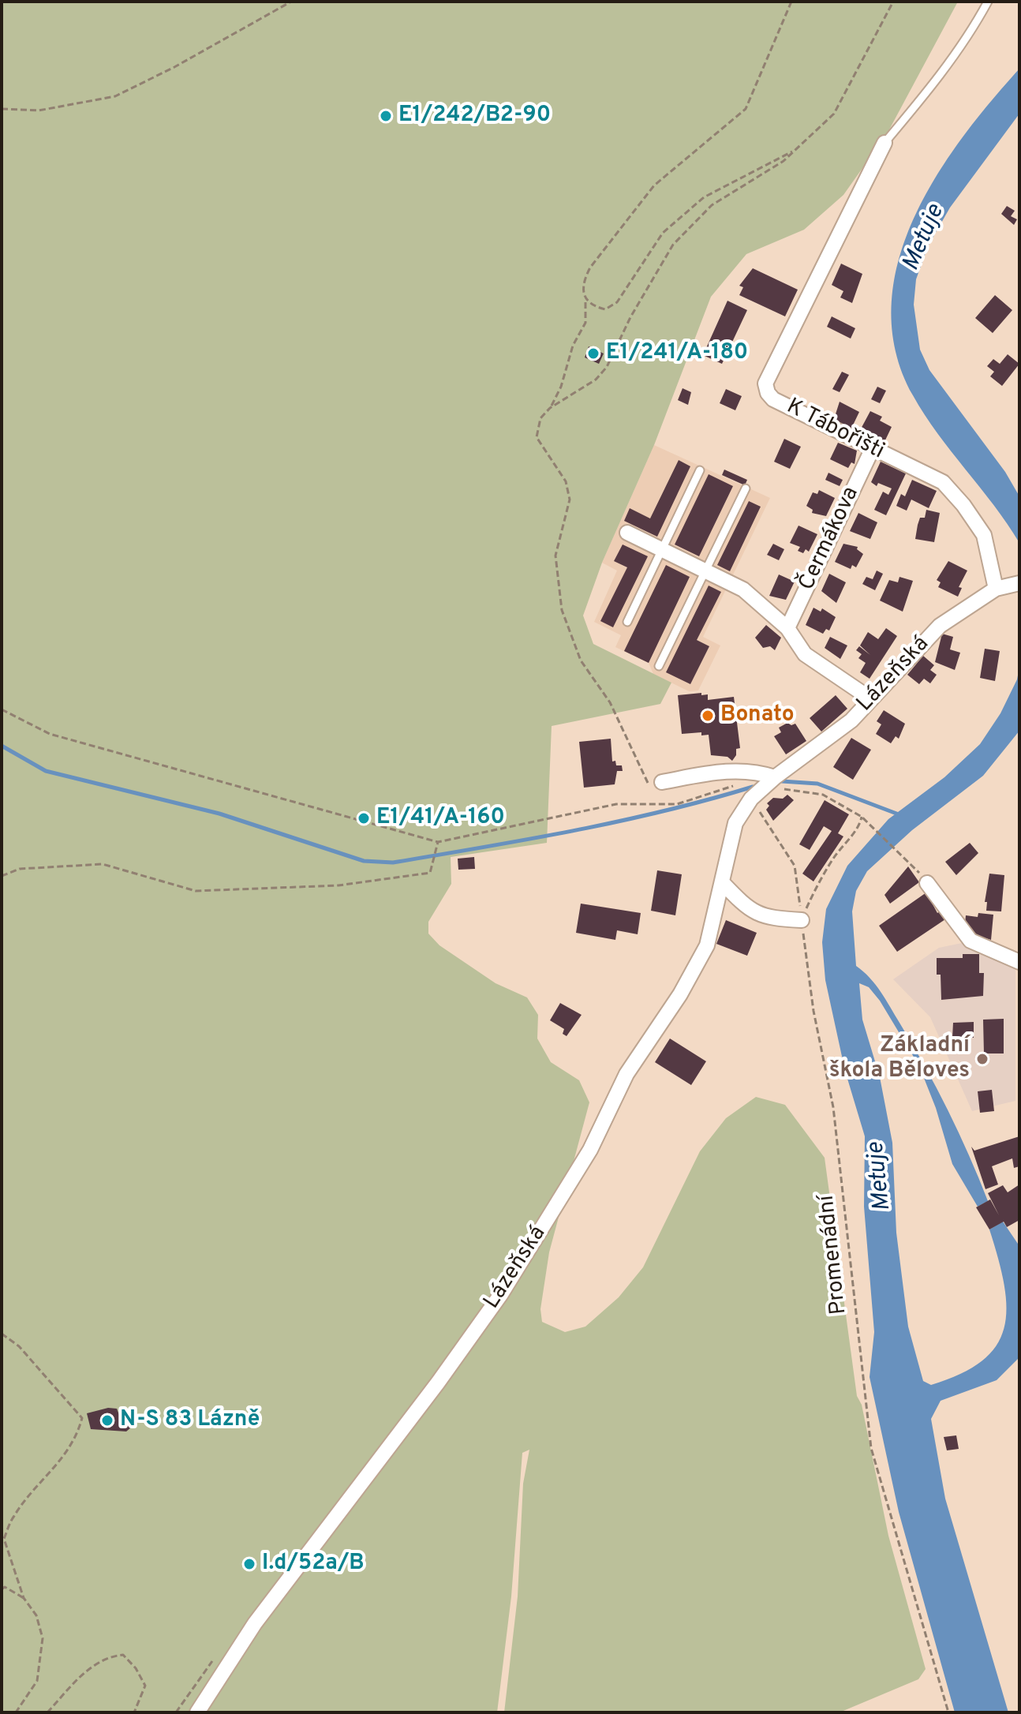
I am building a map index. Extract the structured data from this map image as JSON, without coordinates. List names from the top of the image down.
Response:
{
  "streets": {
    "street": ["K Tábořišti", "Čermákova", "Lázeňská"],
    "path": ["Promenádní"]
  },
  "crossings": [
    ["K Tábořišti", "Čermákova"],
    ["K Tábořišti", "Lázeňská"],
    ["Lázeňská", "Promenádní"]
  ],
  "water": ["Metuje"],
  "places": [
    "E1/242/B2-90",
    "E1/241/A-180",
    "Bonato",
    "E1/41/A-160",
    "Základní škola Běloves",
    "N-S 83 Lázně",
    "I.d/52a/B"
  ]
}
